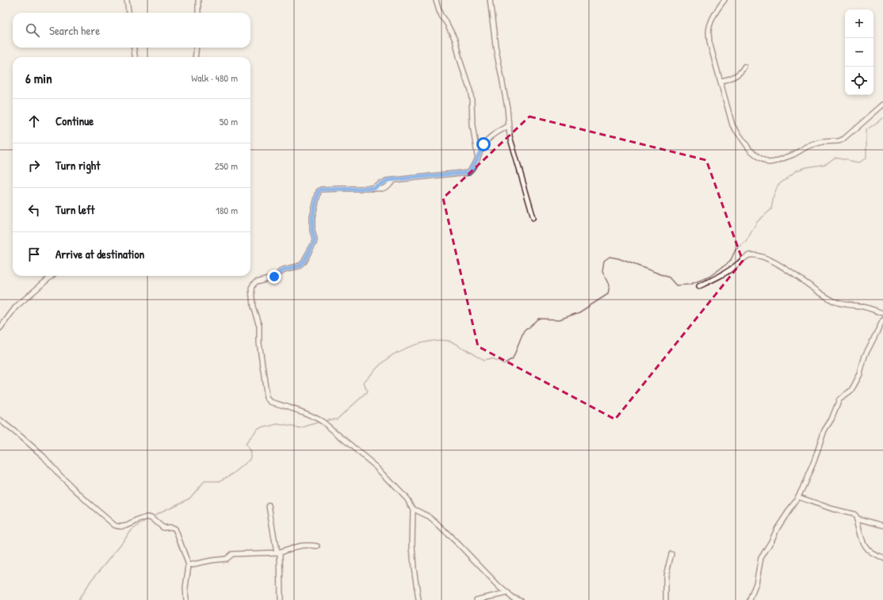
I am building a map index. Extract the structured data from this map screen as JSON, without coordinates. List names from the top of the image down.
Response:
{
  "page": {
    "map_buttons": ["+", "−"],
    "search": "Search here",
    "heading": ["6 min", "Walk · 480 m"],
    "list": [
      ["Continue", "50 m"],
      ["Turn right", "250 m"],
      ["Turn left", "180 m"],
      "Arrive at destination"
    ]
  }
}
